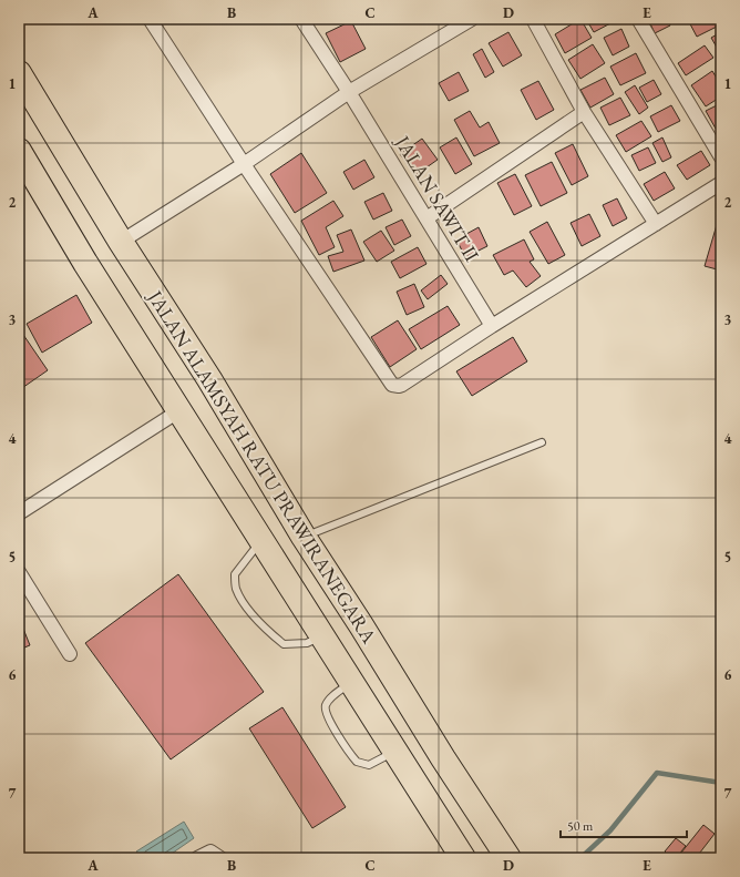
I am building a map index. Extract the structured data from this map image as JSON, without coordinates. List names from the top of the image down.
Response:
{
  "streets": {
    "highway": ["JALAN ALAMSYAH RATU PRAWIRANEGARA"],
    "street": ["JALAN SAWIT II"]
  },
  "scale_bar": "50 m",
  "grid": {
    "columns": [
      "A",
      "B",
      "C",
      "D",
      "E"
    ],
    "rows": [
      "1",
      "2",
      "3",
      "4",
      "5",
      "6",
      "7"
    ]
  }
}
